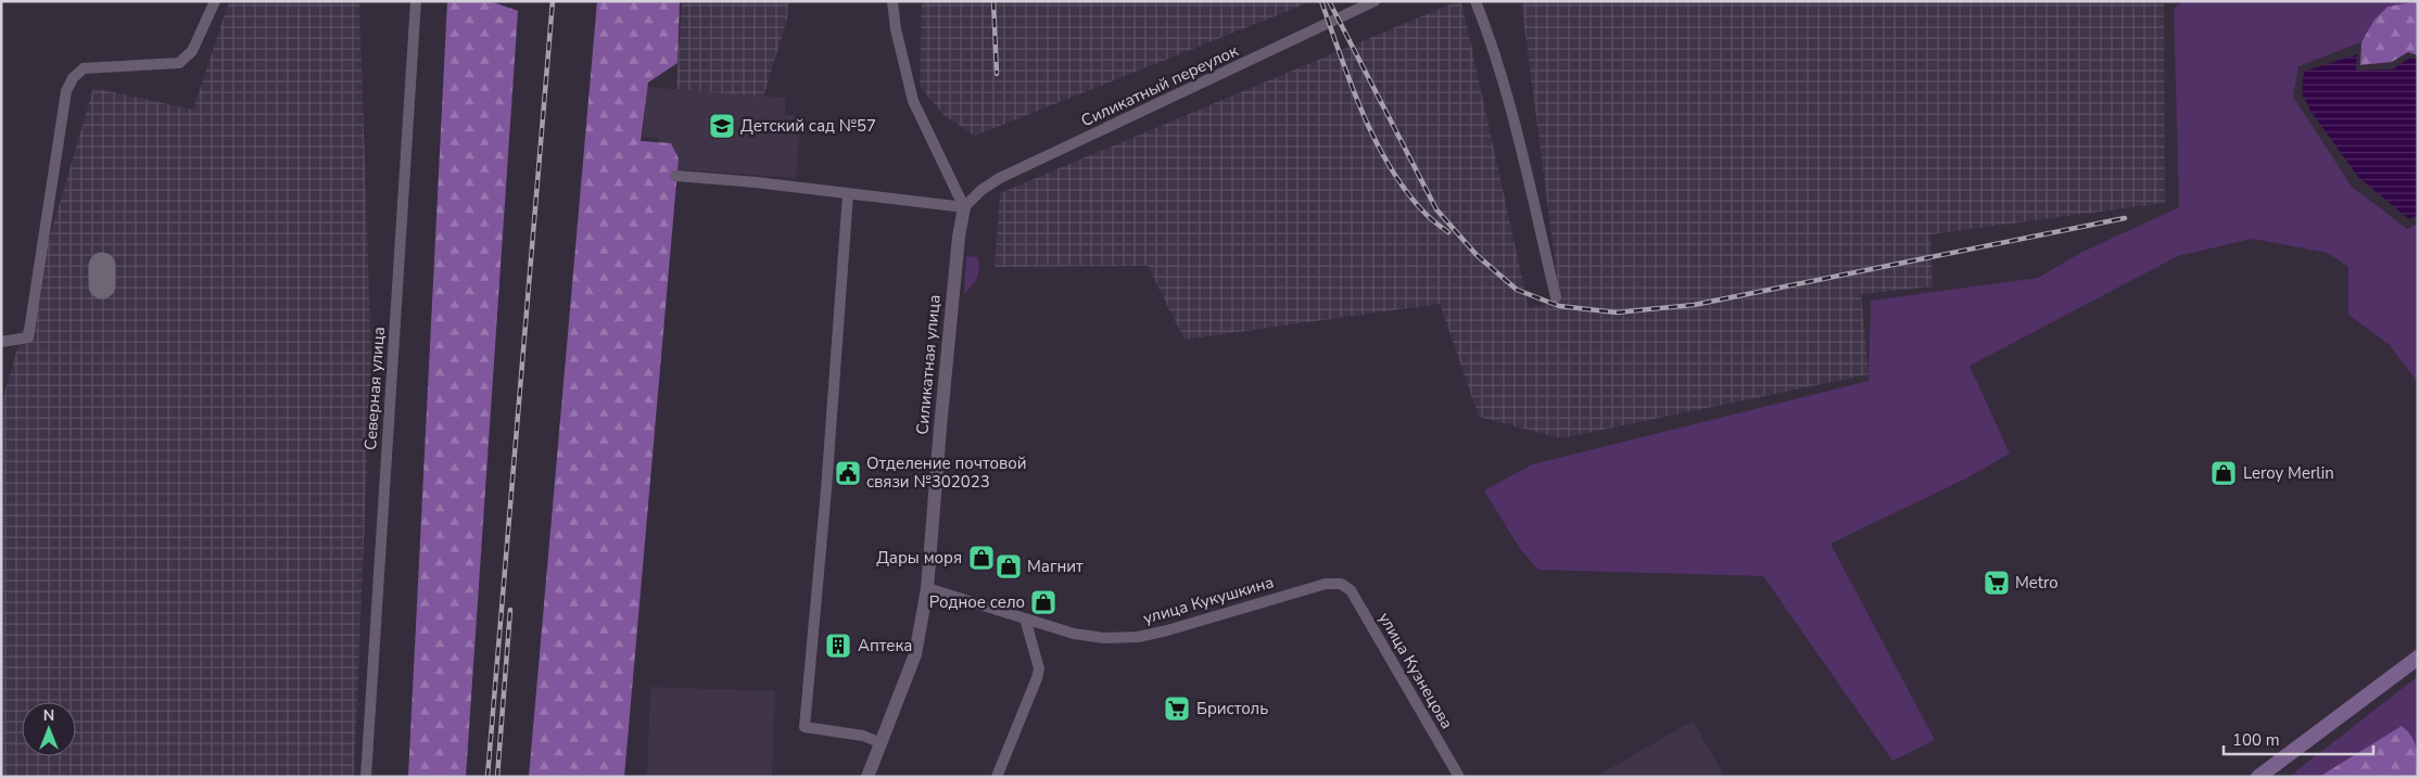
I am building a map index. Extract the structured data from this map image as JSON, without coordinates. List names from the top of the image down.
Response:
{
  "streets": {
    "street": [
      "Силикатный переулок",
      "Силикатная улица",
      "Северная улица",
      "улица Кукушкина",
      "улица Кузнецова"
    ]
  },
  "crossings": [
    ["Силикатный переулок", "Силикатная улица"],
    ["Силикатная улица", "улица Кукушкина"],
    ["улица Кукушкина", "улица Кузнецова"]
  ],
  "places": {
    "school or university": ["Детский сад №57"],
    "public building": ["Отделение почтовой связи №302023"],
    "shop": [
      "Leroy Merlin",
      "Дары моря",
      "Магнит",
      "Родное село"
    ],
    "supermarket": ["Metro", "Бристоль"],
    "building": ["Аптека"]
  },
  "scale_bar": "100 m",
  "north": "top"
}
